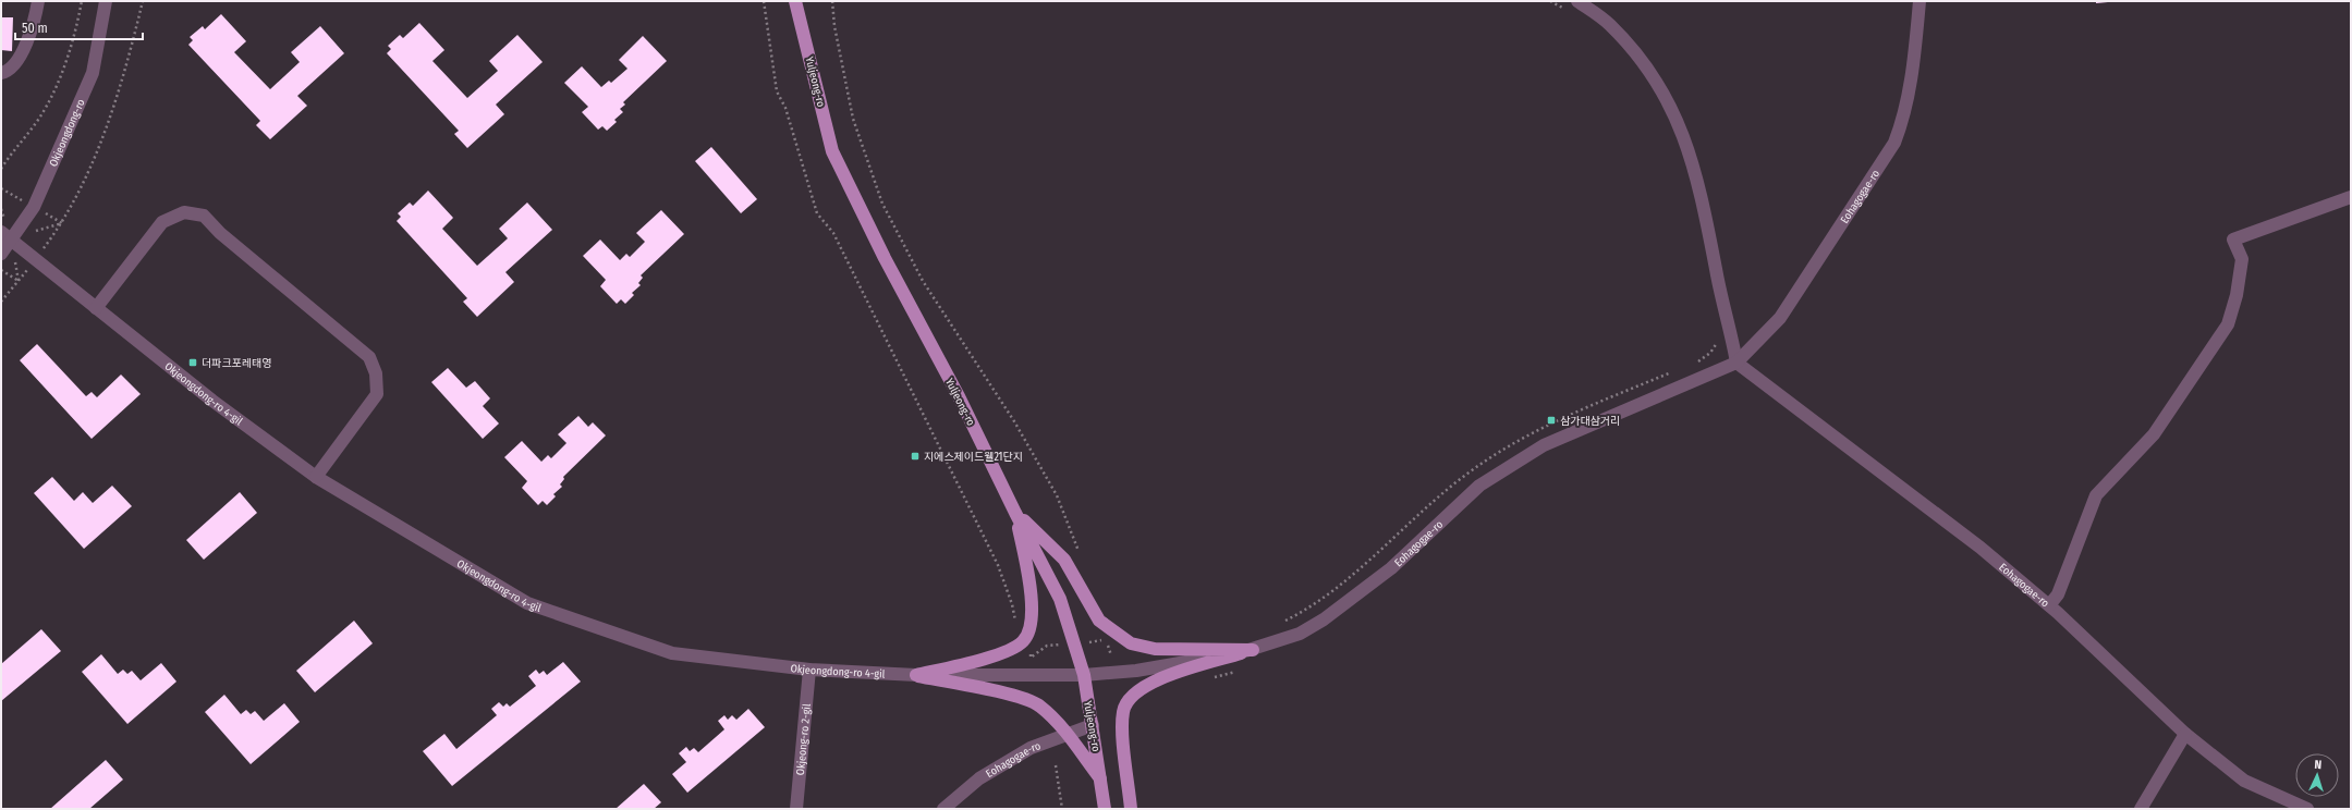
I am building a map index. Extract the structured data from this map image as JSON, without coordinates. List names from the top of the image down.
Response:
{
  "streets": {
    "main road": ["Yuljeong-ro"],
    "street": [
      "Okjeongdong-ro",
      "Eohagogae-ro",
      "Okjeongdong-ro 4-gil",
      "Okjeong-ro 2-gil"
    ]
  },
  "crossings": [
    ["Yuljeong-ro", "Eohagogae-ro"],
    ["Yuljeong-ro", "Okjeongdong-ro 4-gil"],
    ["Okjeongdong-ro", "Okjeongdong-ro 4-gil"],
    ["Eohagogae-ro", "Okjeongdong-ro 4-gil"],
    ["Okjeongdong-ro 4-gil", "Okjeong-ro 2-gil"]
  ],
  "places": {
    "transit": ["더파크포레태영", "삼가대삼거리", "지에스제이드웰21단지"]
  },
  "scale_bar": "50 m",
  "north": "top"
}
